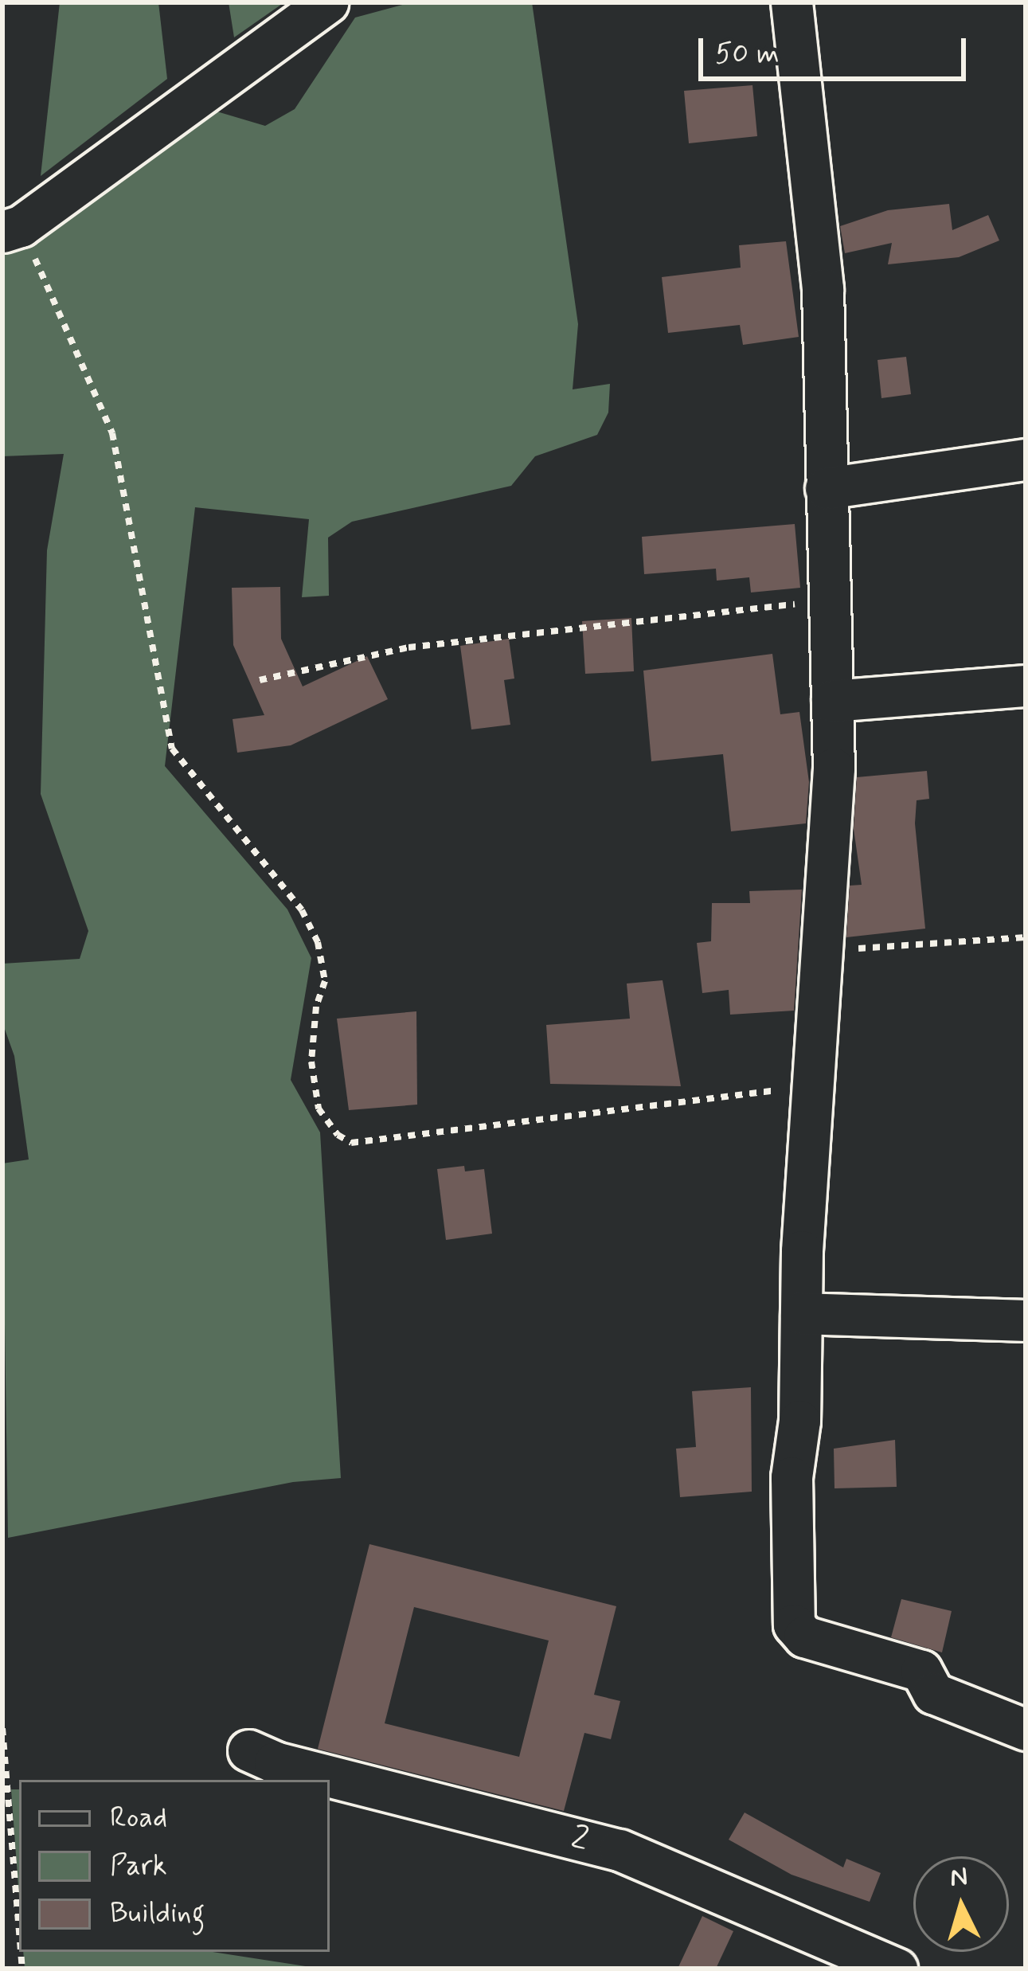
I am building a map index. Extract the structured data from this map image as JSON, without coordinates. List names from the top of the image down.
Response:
{
  "streets": {
    "street": ["2"]
  },
  "legend": ["Road", "Park", "Building"],
  "scale_bar": "50 m",
  "north": "top"
}
